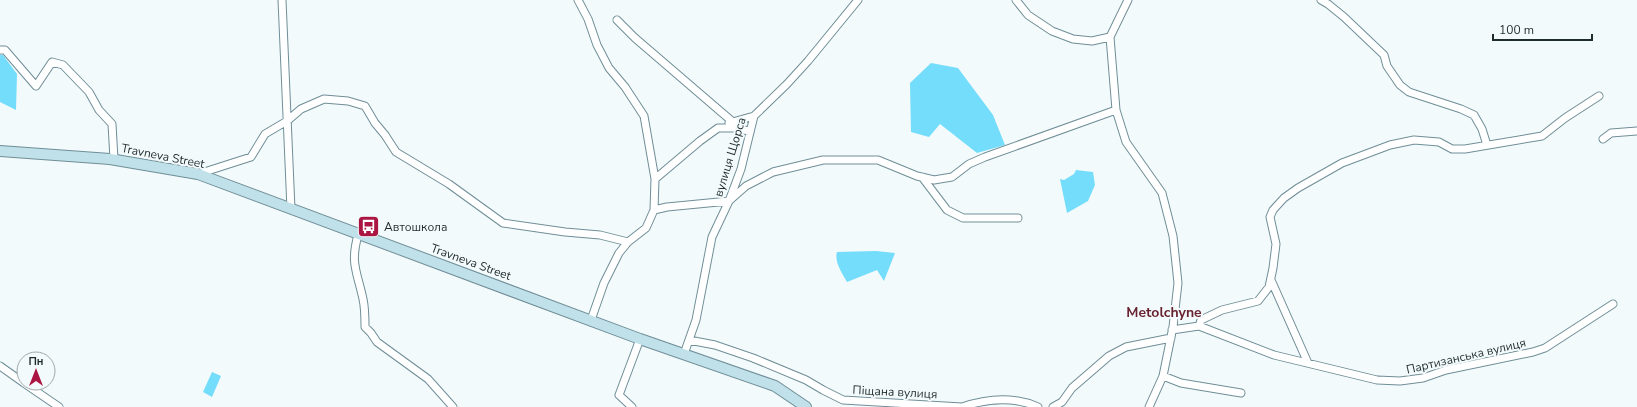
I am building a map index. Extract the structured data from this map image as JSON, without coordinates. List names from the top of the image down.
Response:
{
  "streets": {
    "street": [
      "Travneva Street",
      "вулиця Щорса",
      "Партизанська вулиця",
      "Піщана вулиця"
    ]
  },
  "crossings": [
    ["Travneva Street", "вулиця Щорса"],
    ["вулиця Щорса", "Піщана вулиця"]
  ],
  "districts": ["Metolchyne"],
  "places": {
    "bus stop": ["Автошкола"]
  },
  "scale_bar": "100 m",
  "north": "top"
}
